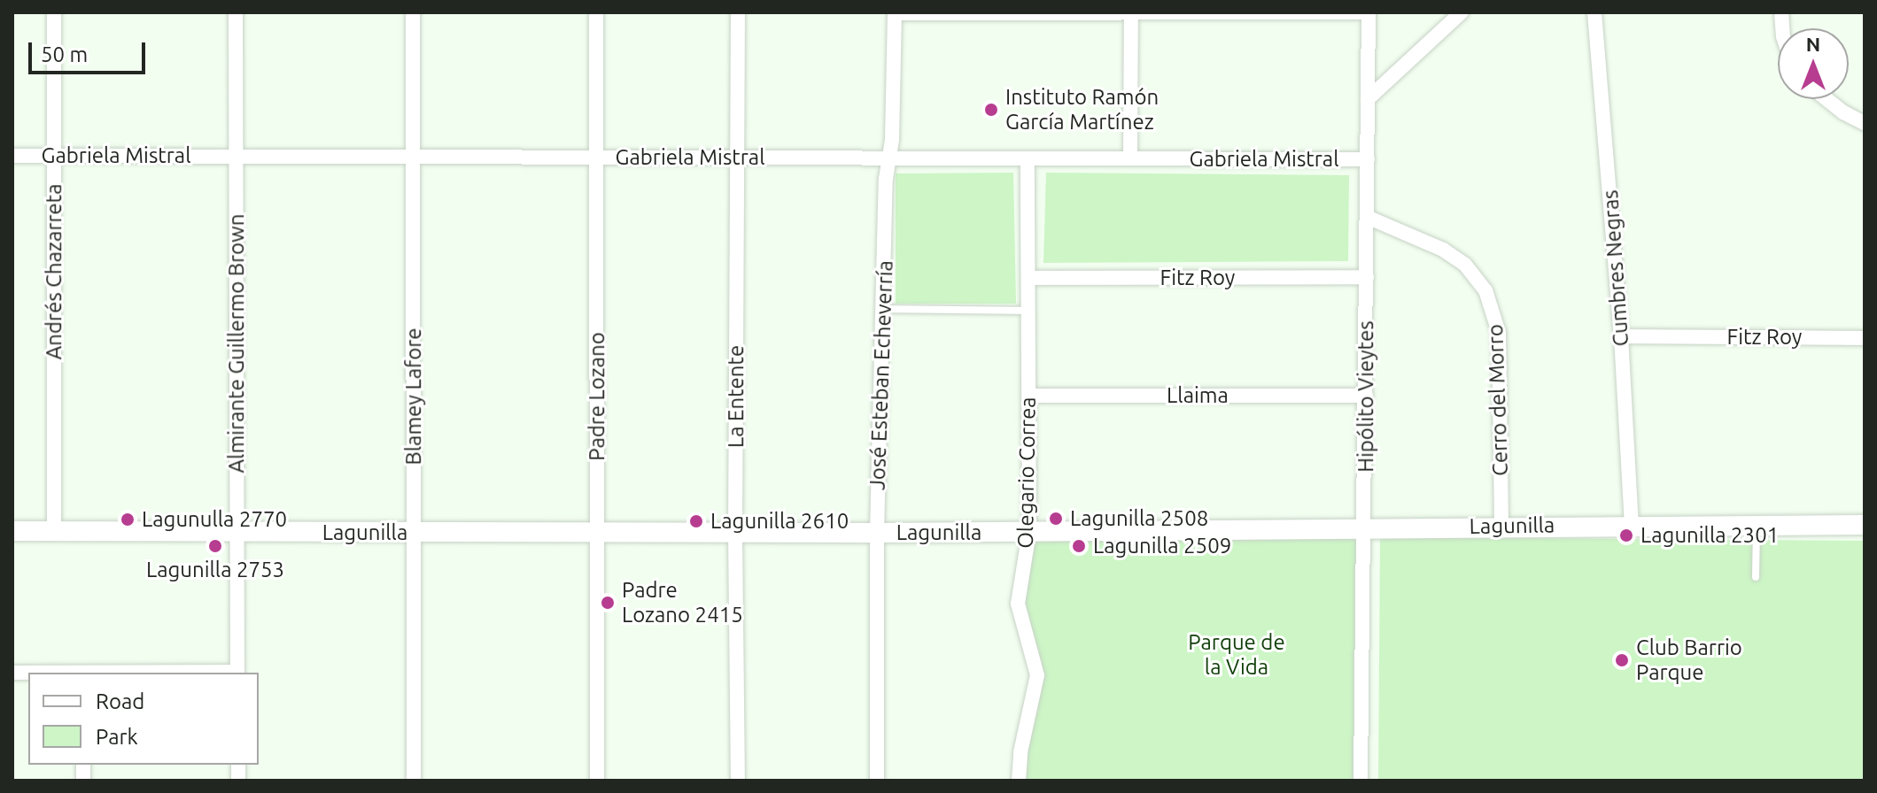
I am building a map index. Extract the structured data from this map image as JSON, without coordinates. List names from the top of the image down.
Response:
{
  "streets": {
    "main road": ["Lagunilla"],
    "street": [
      "Gabriela Mistral",
      "Cumbres Negras",
      "Andrés Chazarreta",
      "Fitz Roy",
      "Almirante Guillermo Brown",
      "José Esteban Echeverría",
      "Llaima",
      "Blamey Lafore",
      "Padre Lozano",
      "La Entente",
      "Hipólito Vieytes",
      "Cerro del Morro",
      "Olegario Correa"
    ]
  },
  "crossings": [
    ["Gabriela Mistral", "Andrés Chazarreta"],
    ["Gabriela Mistral", "Almirante Guillermo Brown"],
    ["Gabriela Mistral", "José Esteban Echeverría"],
    ["Gabriela Mistral", "Blamey Lafore"],
    ["Gabriela Mistral", "Padre Lozano"],
    ["Gabriela Mistral", "La Entente"],
    ["Gabriela Mistral", "Hipólito Vieytes"],
    ["Gabriela Mistral", "Olegario Correa"],
    ["Cumbres Negras", "Fitz Roy"],
    ["Cumbres Negras", "Lagunilla"],
    ["Andrés Chazarreta", "Lagunilla"],
    ["Fitz Roy", "Hipólito Vieytes"],
    ["Fitz Roy", "Olegario Correa"],
    ["Almirante Guillermo Brown", "Lagunilla"],
    ["José Esteban Echeverría", "Lagunilla"],
    ["Llaima", "Hipólito Vieytes"],
    ["Llaima", "Olegario Correa"],
    ["Blamey Lafore", "Lagunilla"],
    ["Padre Lozano", "Lagunilla"],
    ["La Entente", "Lagunilla"],
    ["Hipólito Vieytes", "Cerro del Morro"],
    ["Hipólito Vieytes", "Lagunilla"],
    ["Cerro del Morro", "Lagunilla"],
    ["Olegario Correa", "Lagunilla"]
  ],
  "parks": ["Parque de la Vida"],
  "places": [
    "Instituto Ramón García Martínez",
    "Lagunilla 2508",
    "Lagunulla 2770",
    "Lagunilla 2610",
    "Lagunilla 2301",
    "Lagunilla 2753",
    "Lagunilla 2509",
    "Padre Lozano 2415",
    "Club Barrio Parque"
  ],
  "legend": ["Road", "Park"],
  "scale_bar": "50 m",
  "north": "top"
}
